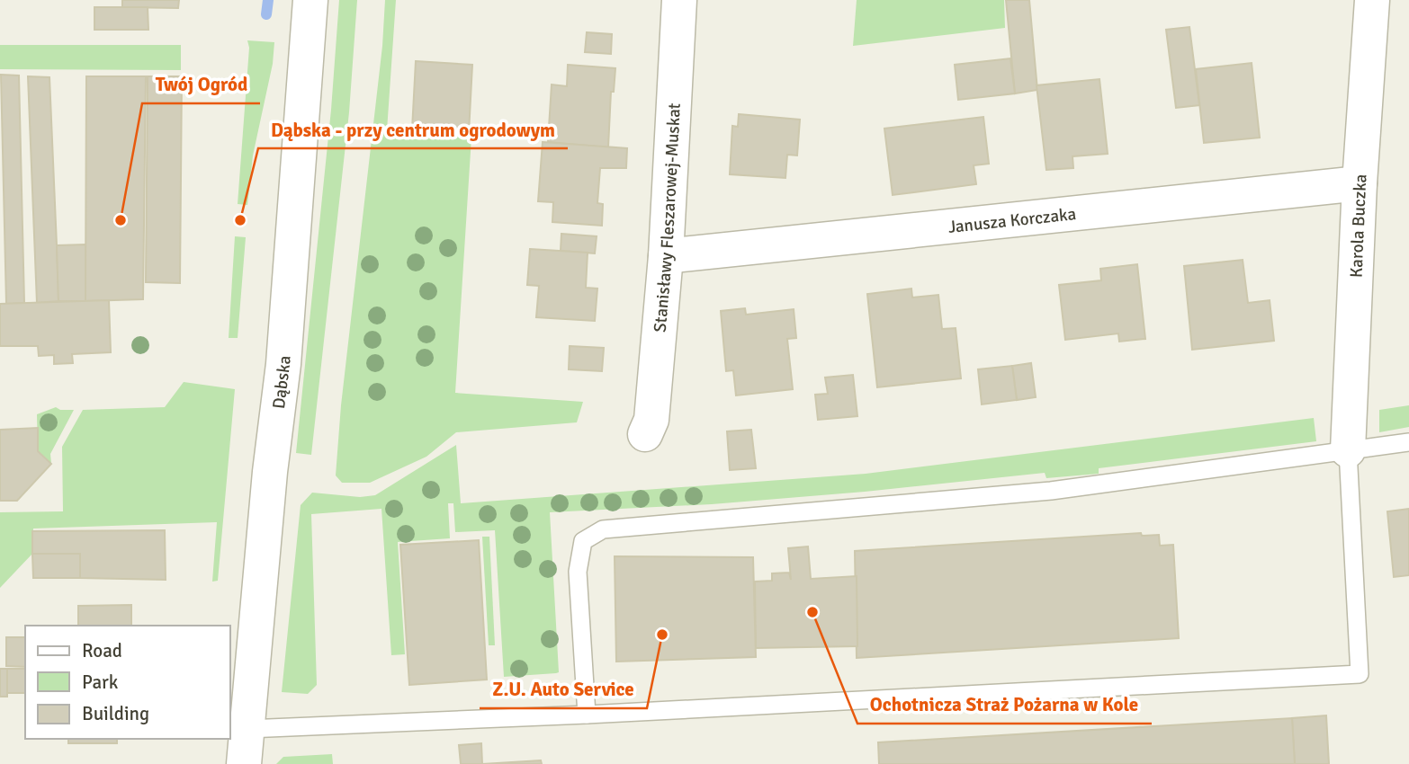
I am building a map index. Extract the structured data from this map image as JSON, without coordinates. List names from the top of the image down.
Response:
{
  "streets": {
    "street": [
      "Stanisławy Fleszarowej-Muskat",
      "Janusza Korczaka",
      "Karola Buczka",
      "Dąbska"
    ]
  },
  "crossings": [
    ["Stanisławy Fleszarowej-Muskat", "Janusza Korczaka"],
    ["Janusza Korczaka", "Karola Buczka"]
  ],
  "places": [
    "Twój Ogród",
    "Dąbska - przy centrum ogrodowym",
    "Ochotnicza Straż Pożarna w Kole",
    "Z.U. Auto Service"
  ],
  "legend": ["Road", "Park", "Building"]
}
